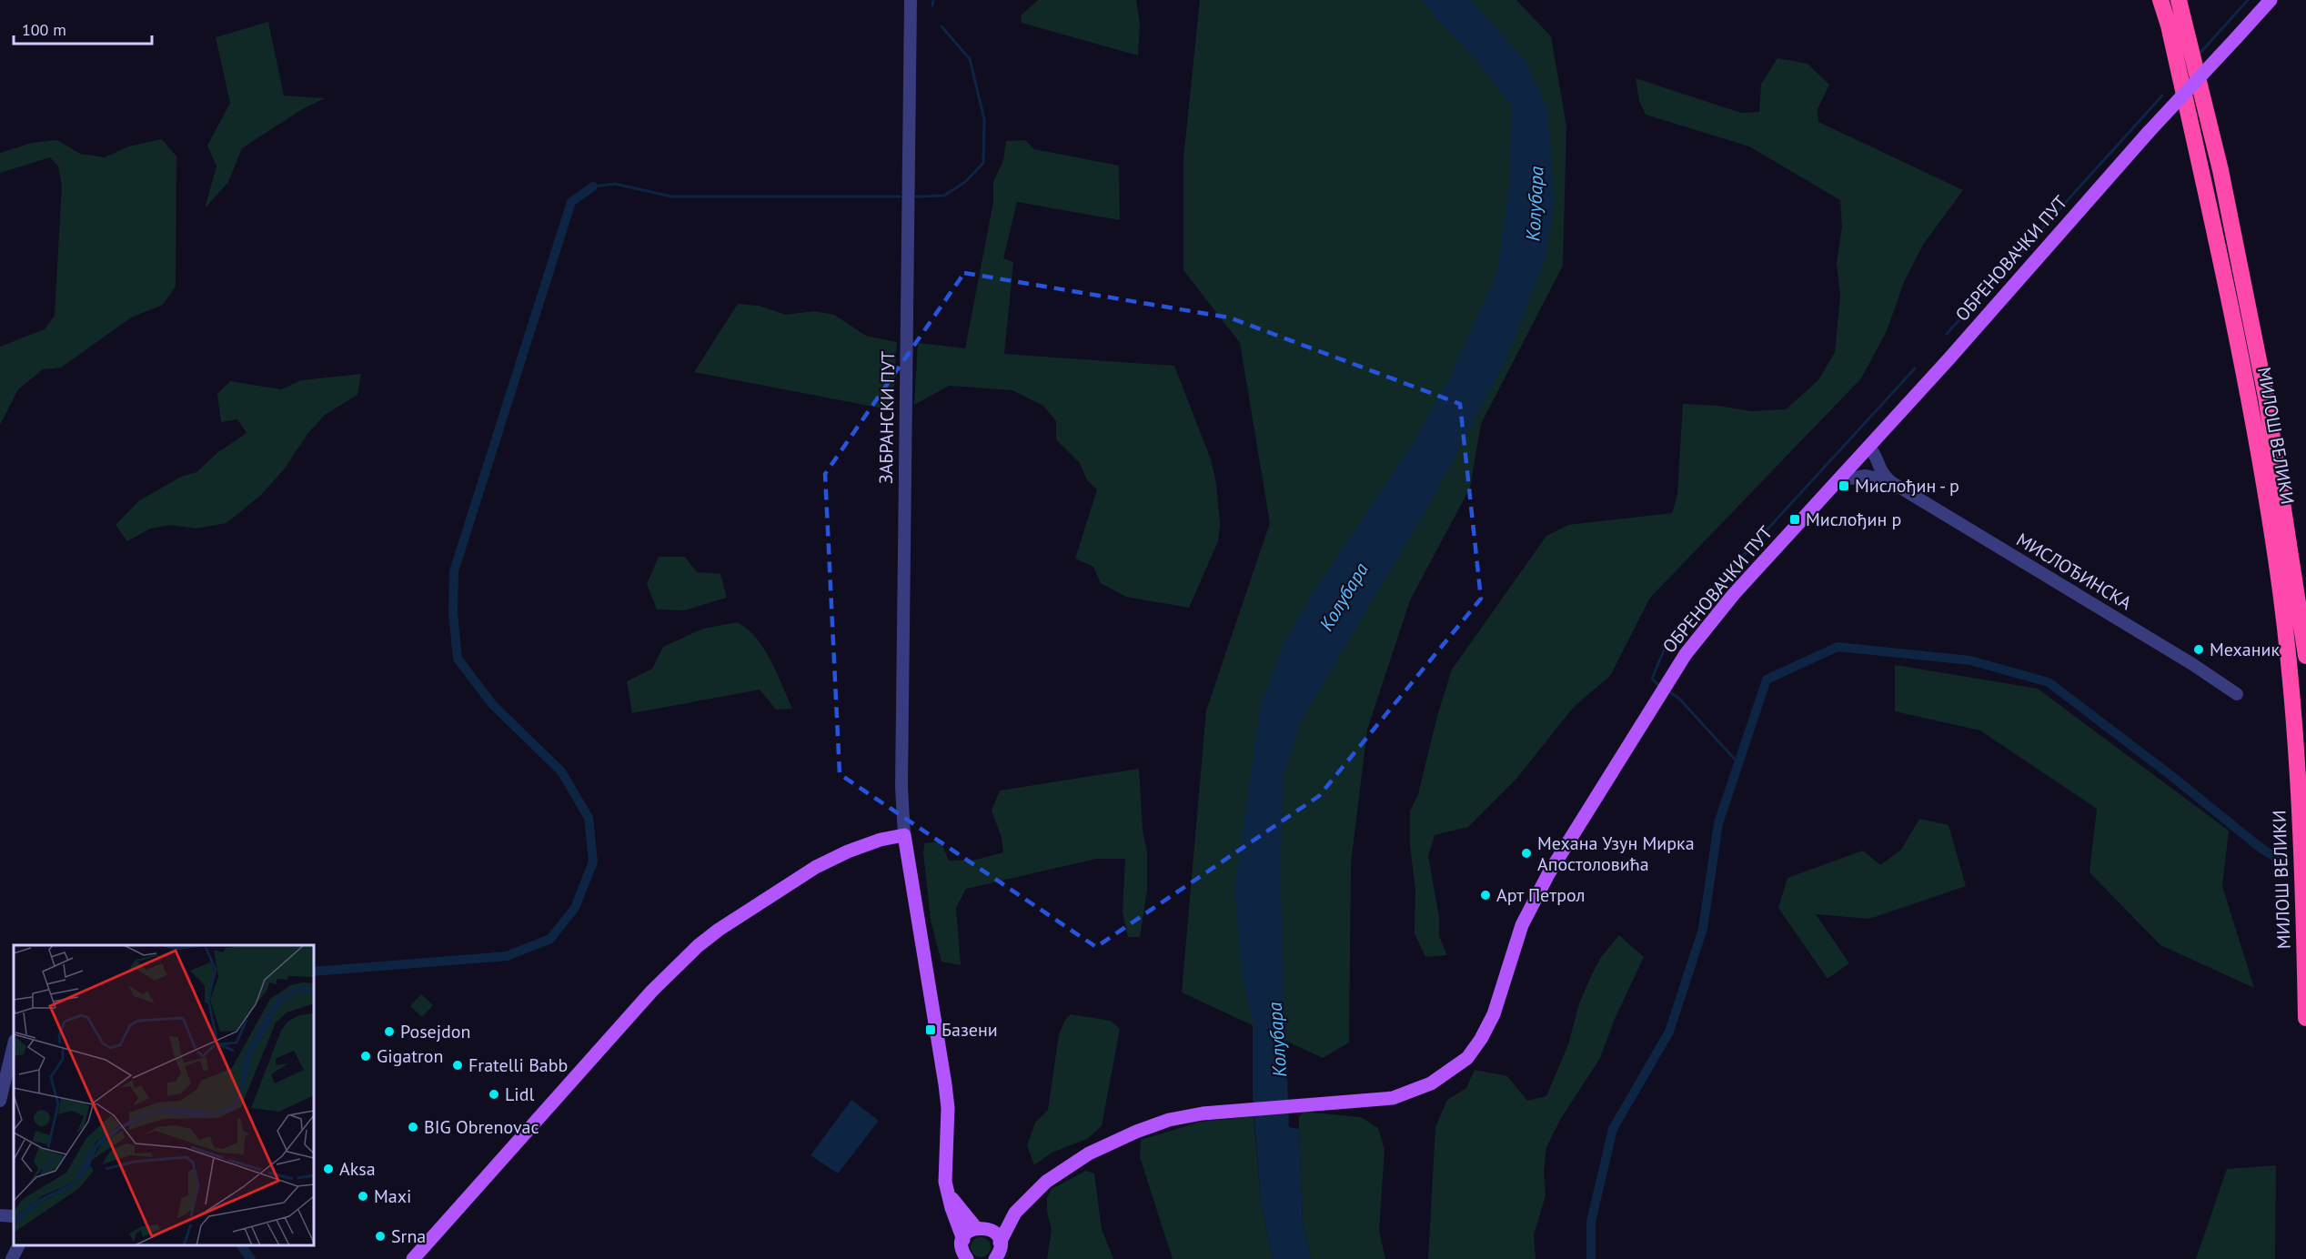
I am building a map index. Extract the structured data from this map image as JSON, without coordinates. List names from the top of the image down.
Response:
{
  "streets": {
    "highway": ["МИЛОШ ВЕЛИКИ"],
    "main road": ["ОБРЕНОВАЧКИ ПУТ"],
    "street": ["ЗАБРАНСКИ ПУТ", "МИСЛОЂИНСКА"]
  },
  "crossings": [
    ["ОБРЕНОВАЧКИ ПУТ", "МИСЛОЂИНСКА"]
  ],
  "water": ["Колубара"],
  "places": {
    "transit": ["Мислођин - р", "Мислођин р", "Базени"],
    "other": [
      "Механик",
      "Механа Узун Мирка Апостоловића",
      "Арт Петрол",
      "Posejdon",
      "Gigatron",
      "Fratelli Babb",
      "Lidl",
      "BIG Obrenovac",
      "Aksa",
      "Maxi",
      "Srna"
    ]
  },
  "scale_bar": "100 m"
}
